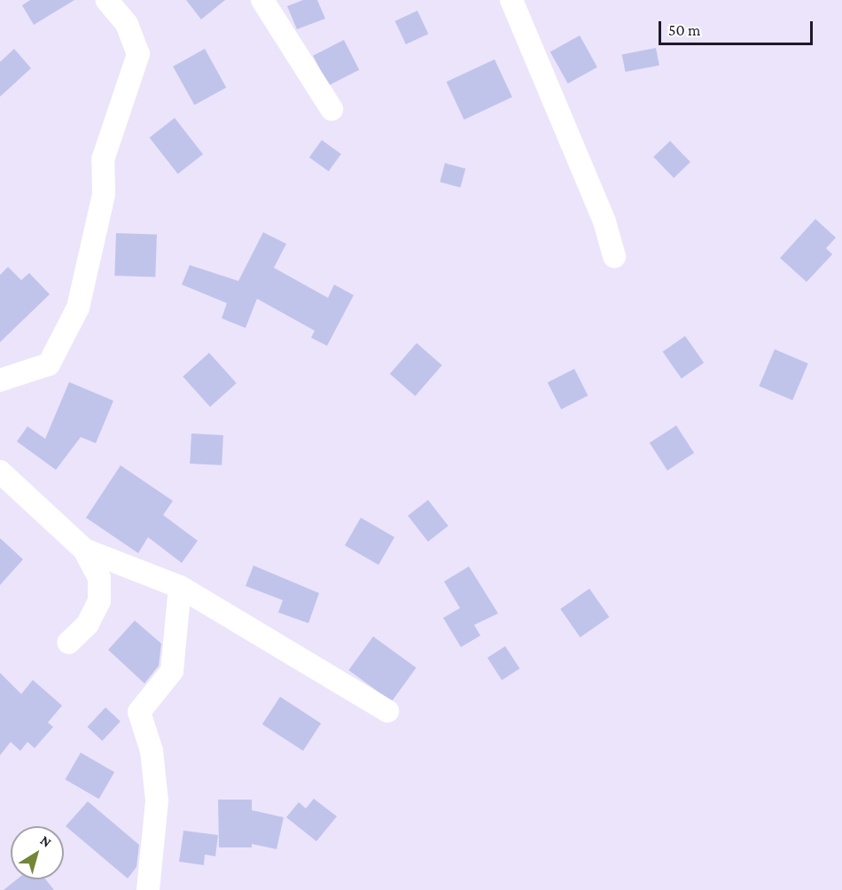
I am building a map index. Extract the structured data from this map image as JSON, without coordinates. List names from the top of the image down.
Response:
{
  "scale_bar": "50 m",
  "north": "top right"
}
